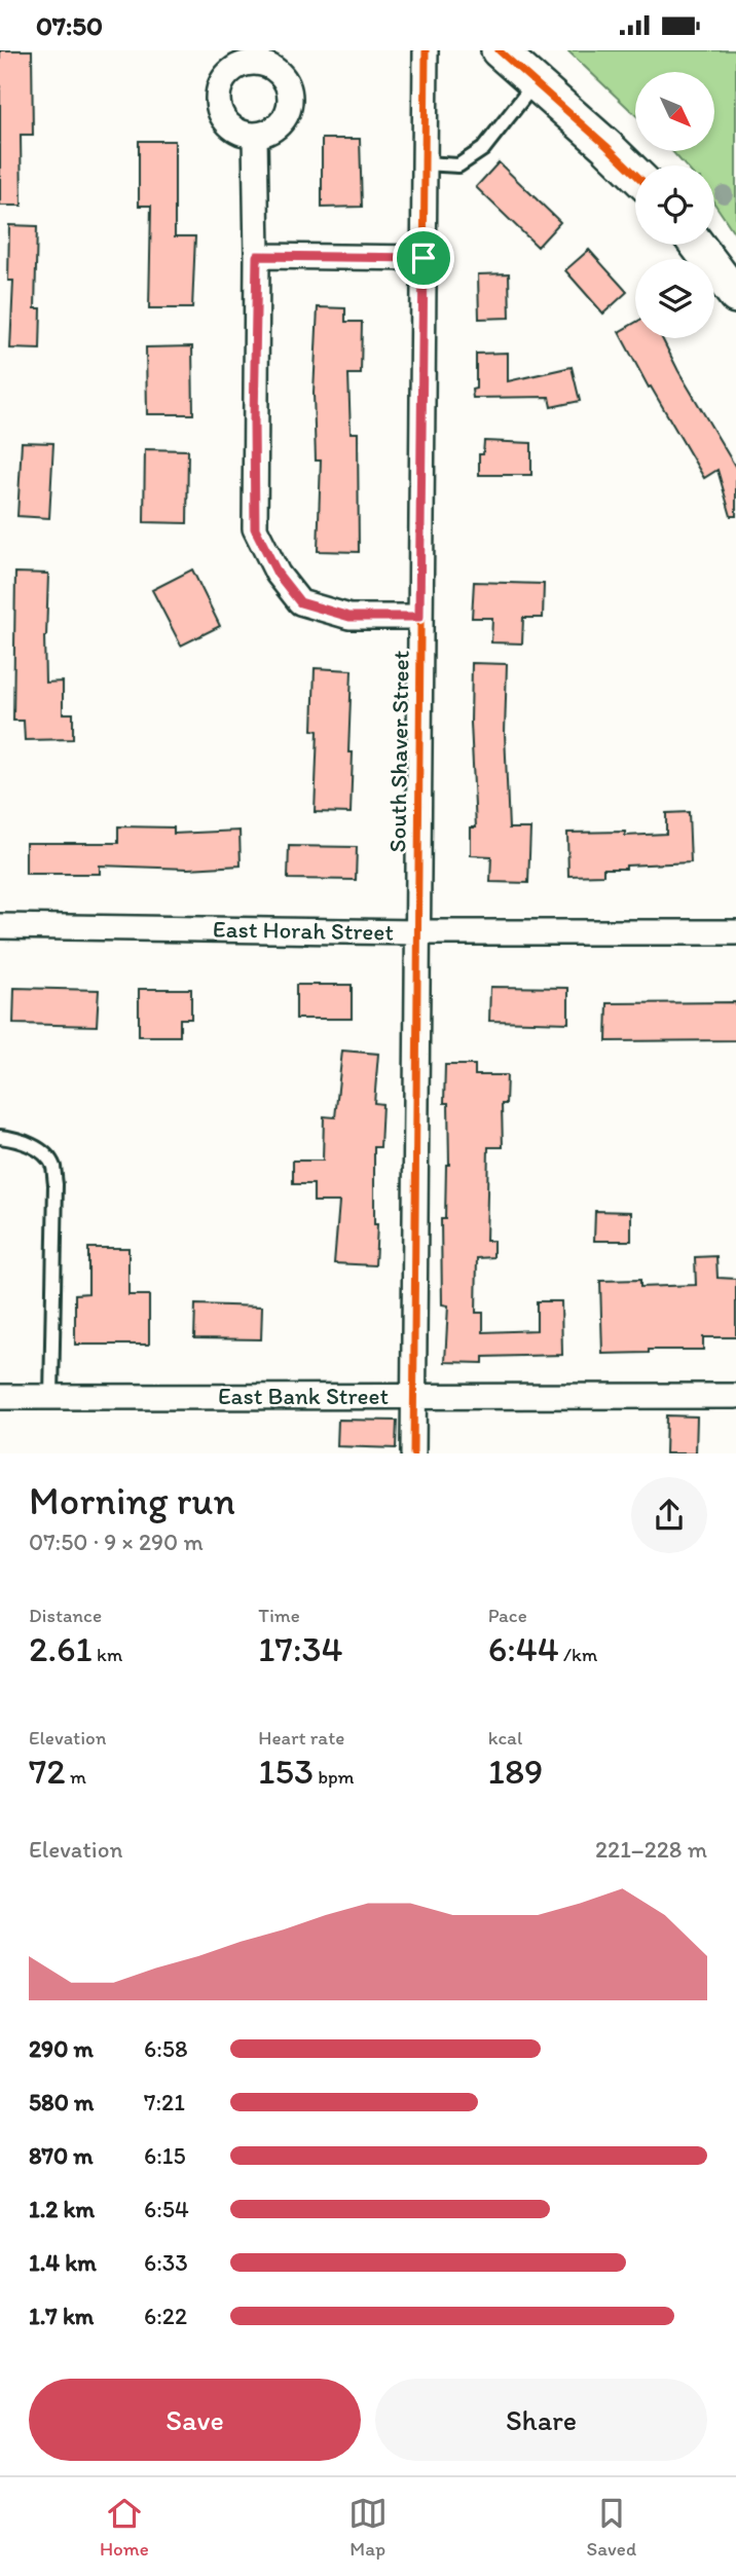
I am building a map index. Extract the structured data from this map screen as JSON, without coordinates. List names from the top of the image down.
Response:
{
  "streets": {
    "street": ["South Shaver Street", "East Horah Street", "East Bank Street"]
  },
  "crossings": [
    ["South Shaver Street", "East Horah Street"],
    ["South Shaver Street", "East Bank Street"]
  ],
  "north": "bottom right",
  "page": {
    "status": "07:50",
    "heading": ["Morning run", "07:50 · 9 × 290 m"],
    "stats": [
      ["Distance", "2.61 km"],
      ["Time", "17:34"],
      ["Pace", "6:44 /km"],
      ["Elevation", "72 m"],
      ["Heart rate", "153 bpm"],
      ["kcal", "189"]
    ],
    "chart": ["Elevation", "221–228 m"],
    "list": [
      {
        "name": "290 m",
        "note": "6:58"
      },
      {
        "name": "580 m",
        "note": "7:21"
      },
      {
        "name": "870 m",
        "note": "6:15"
      },
      {
        "name": "1.2 km",
        "note": "6:54"
      },
      {
        "name": "1.4 km",
        "note": "6:33"
      },
      {
        "name": "1.7 km",
        "note": "6:22"
      }
    ],
    "buttons": ["Save", "Share"],
    "tabs": ["Home", "Map", "Saved"]
  }
}
